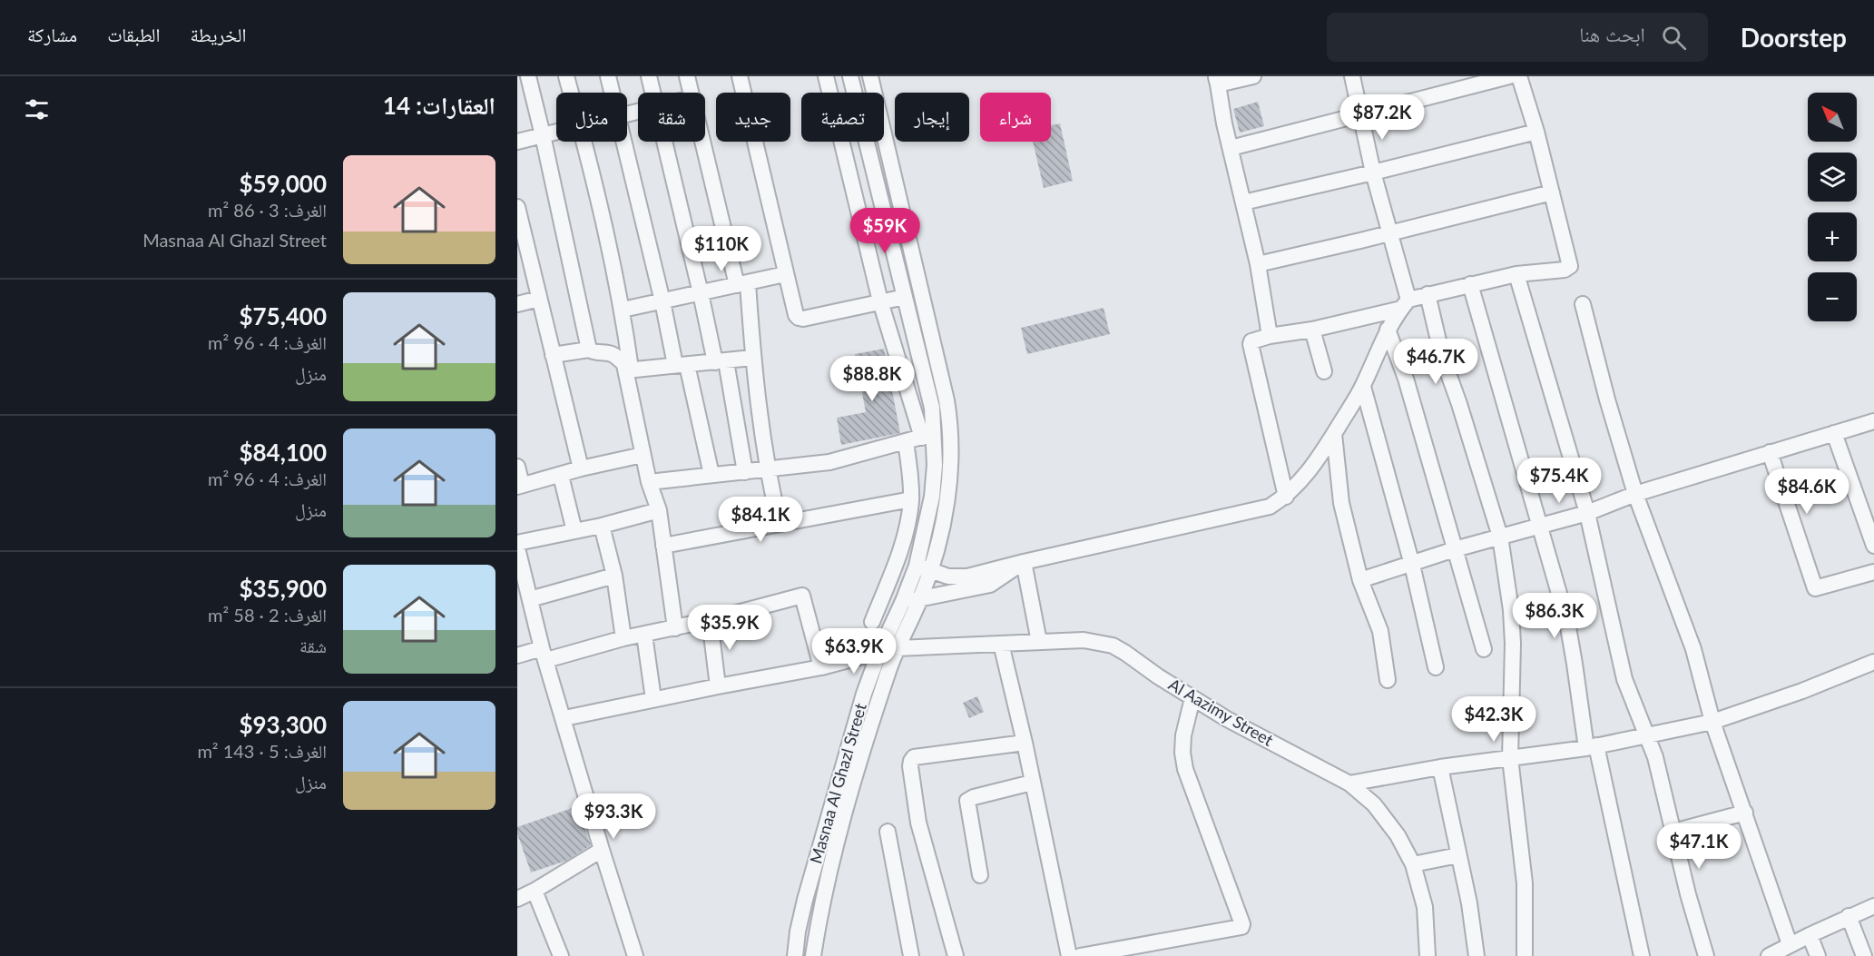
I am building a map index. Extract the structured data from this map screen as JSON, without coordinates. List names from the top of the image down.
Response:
{
  "streets": {
    "street": ["Al Aazimy Street", "Masnaa Al Ghazl Street"]
  },
  "crossings": [
    ["Al Aazimy Street", "Masnaa Al Ghazl Street"]
  ],
  "north": "top left",
  "page": {
    "header": "Doorstep",
    "search": "ابحث هنا",
    "nav": ["الخريطة", "الطبقات", "مشاركة"],
    "heading": "العقارات: 14",
    "map_buttons": ["+", "−"],
    "chip": [
      "شراء",
      "إيجار",
      "تصفية",
      "جديد",
      "شقة",
      "منزل"
    ],
    "price": [
      "$87.2K",
      "$59K",
      "$110K",
      "$46.7K",
      "$88.8K",
      "$75.4K",
      "$84.6K",
      "$84.1K",
      "$86.3K",
      "$35.9K",
      "$63.9K",
      "$42.3K",
      "$93.3K",
      "$47.1K"
    ],
    "list": [
      {
        "name": "$59,000",
        "note": "الغرف: 3 · 86 m² · Masnaa Al Ghazl Street"
      },
      {
        "name": "$75,400",
        "note": "الغرف: 4 · 96 m² · منزل"
      },
      {
        "name": "$84,100",
        "note": "الغرف: 4 · 96 m² · منزل"
      },
      {
        "name": "$35,900",
        "note": "الغرف: 2 · 58 m² · شقة"
      },
      {
        "name": "$93,300",
        "note": "الغرف: 5 · 143 m² · منزل"
      }
    ]
  }
}
